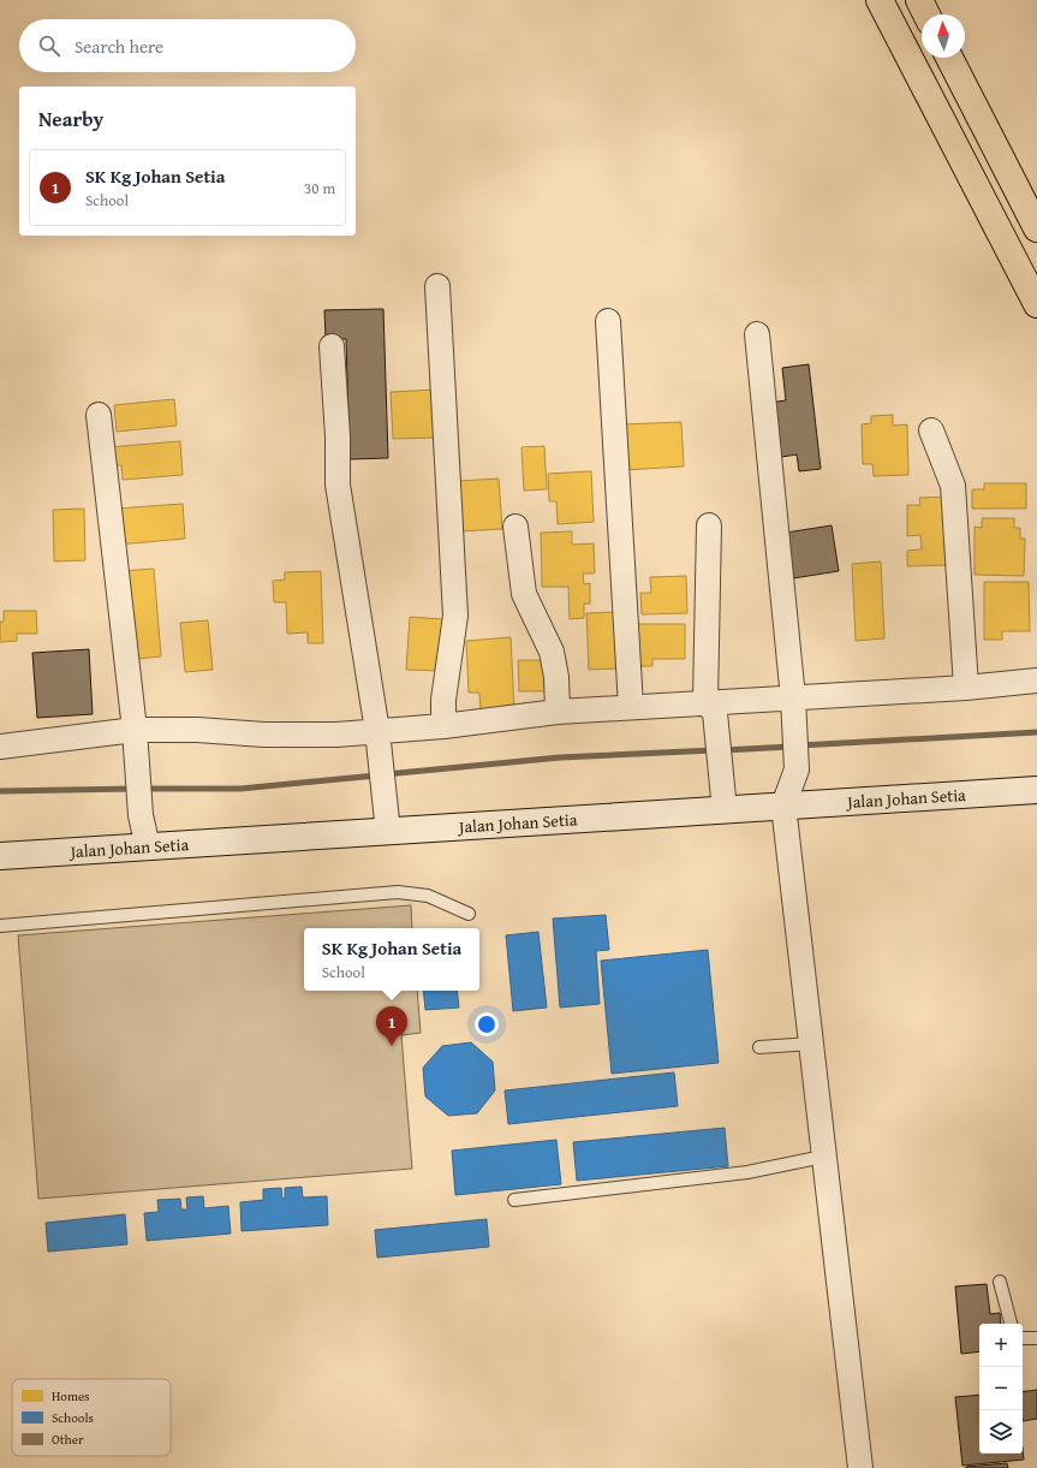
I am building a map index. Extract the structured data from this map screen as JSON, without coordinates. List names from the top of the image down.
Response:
{
  "streets": {
    "main road": ["Jalan Johan Setia"]
  },
  "legend": ["Homes", "Schools", "Other"],
  "north": "top",
  "page": {
    "search": "Search here",
    "heading": "Nearby",
    "list": [
      {
        "mark": "1",
        "name": "SK Kg Johan Setia",
        "note": "School",
        "value": "30 m"
      }
    ],
    "popup": ["SK Kg Johan Setia", "School"],
    "pins": "1",
    "map_buttons": ["+", "−"]
  }
}
